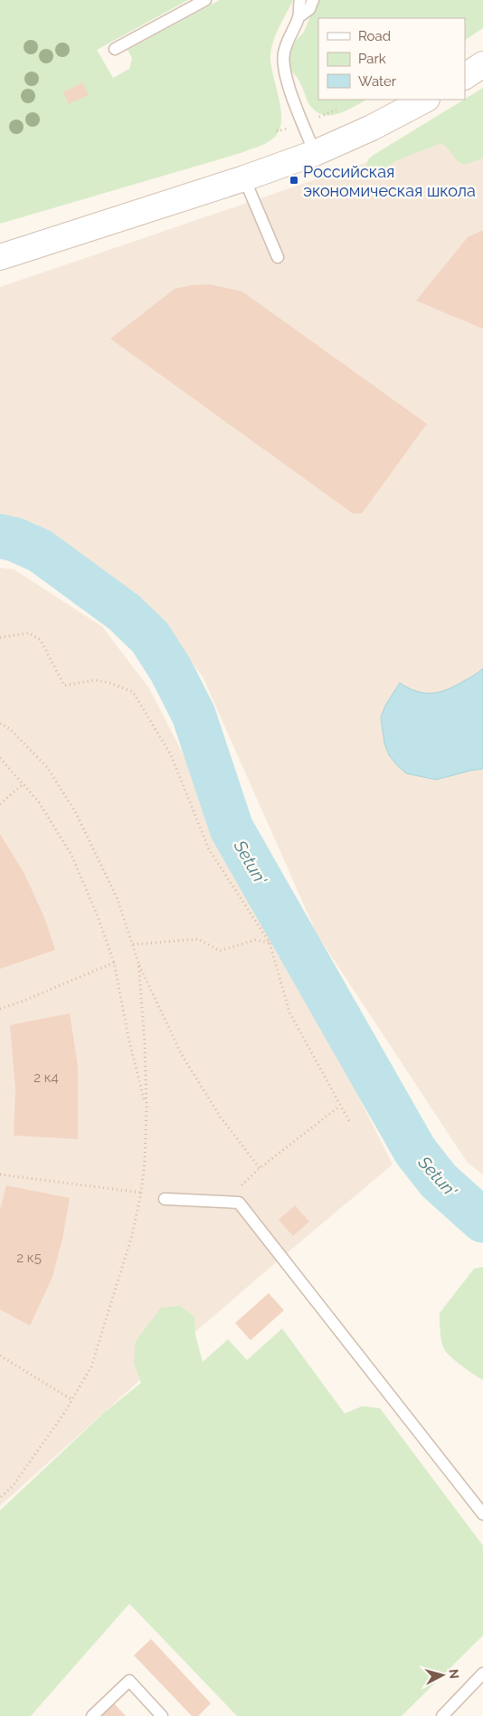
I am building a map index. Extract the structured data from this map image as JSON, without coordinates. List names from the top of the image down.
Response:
{
  "water": ["Setun'"],
  "places": {
    "transit": ["Российская экономическая школа"]
  },
  "house_numbers": ["2 к4", "2 к5"],
  "legend": ["Road", "Park", "Water"],
  "north": "right"
}
